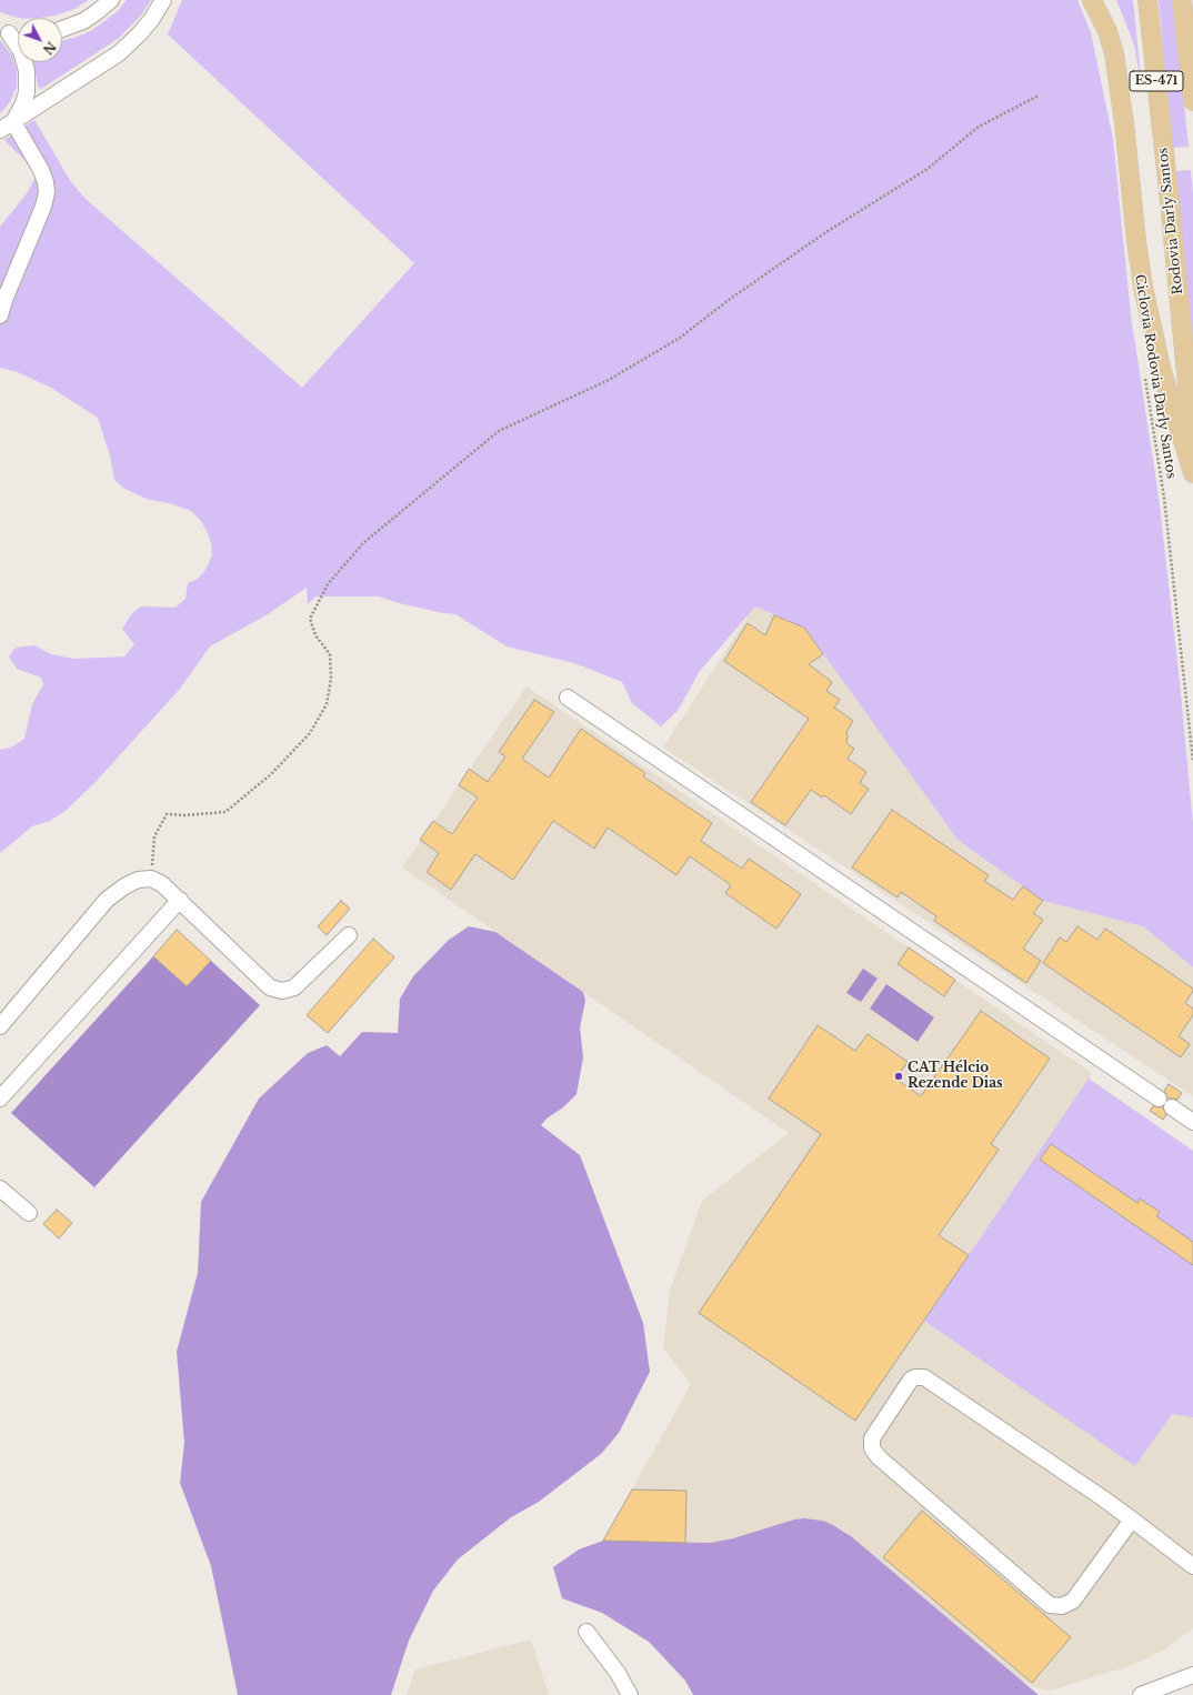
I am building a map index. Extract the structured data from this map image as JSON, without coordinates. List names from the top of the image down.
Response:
{
  "streets": {
    "main road": ["ES-471", "Rodovia Darly Santos"],
    "path": ["Ciclovia Rodovia Darly Santos"]
  },
  "places": ["CAT Hélcio Rezende Dias"],
  "north": "bottom right"
}
